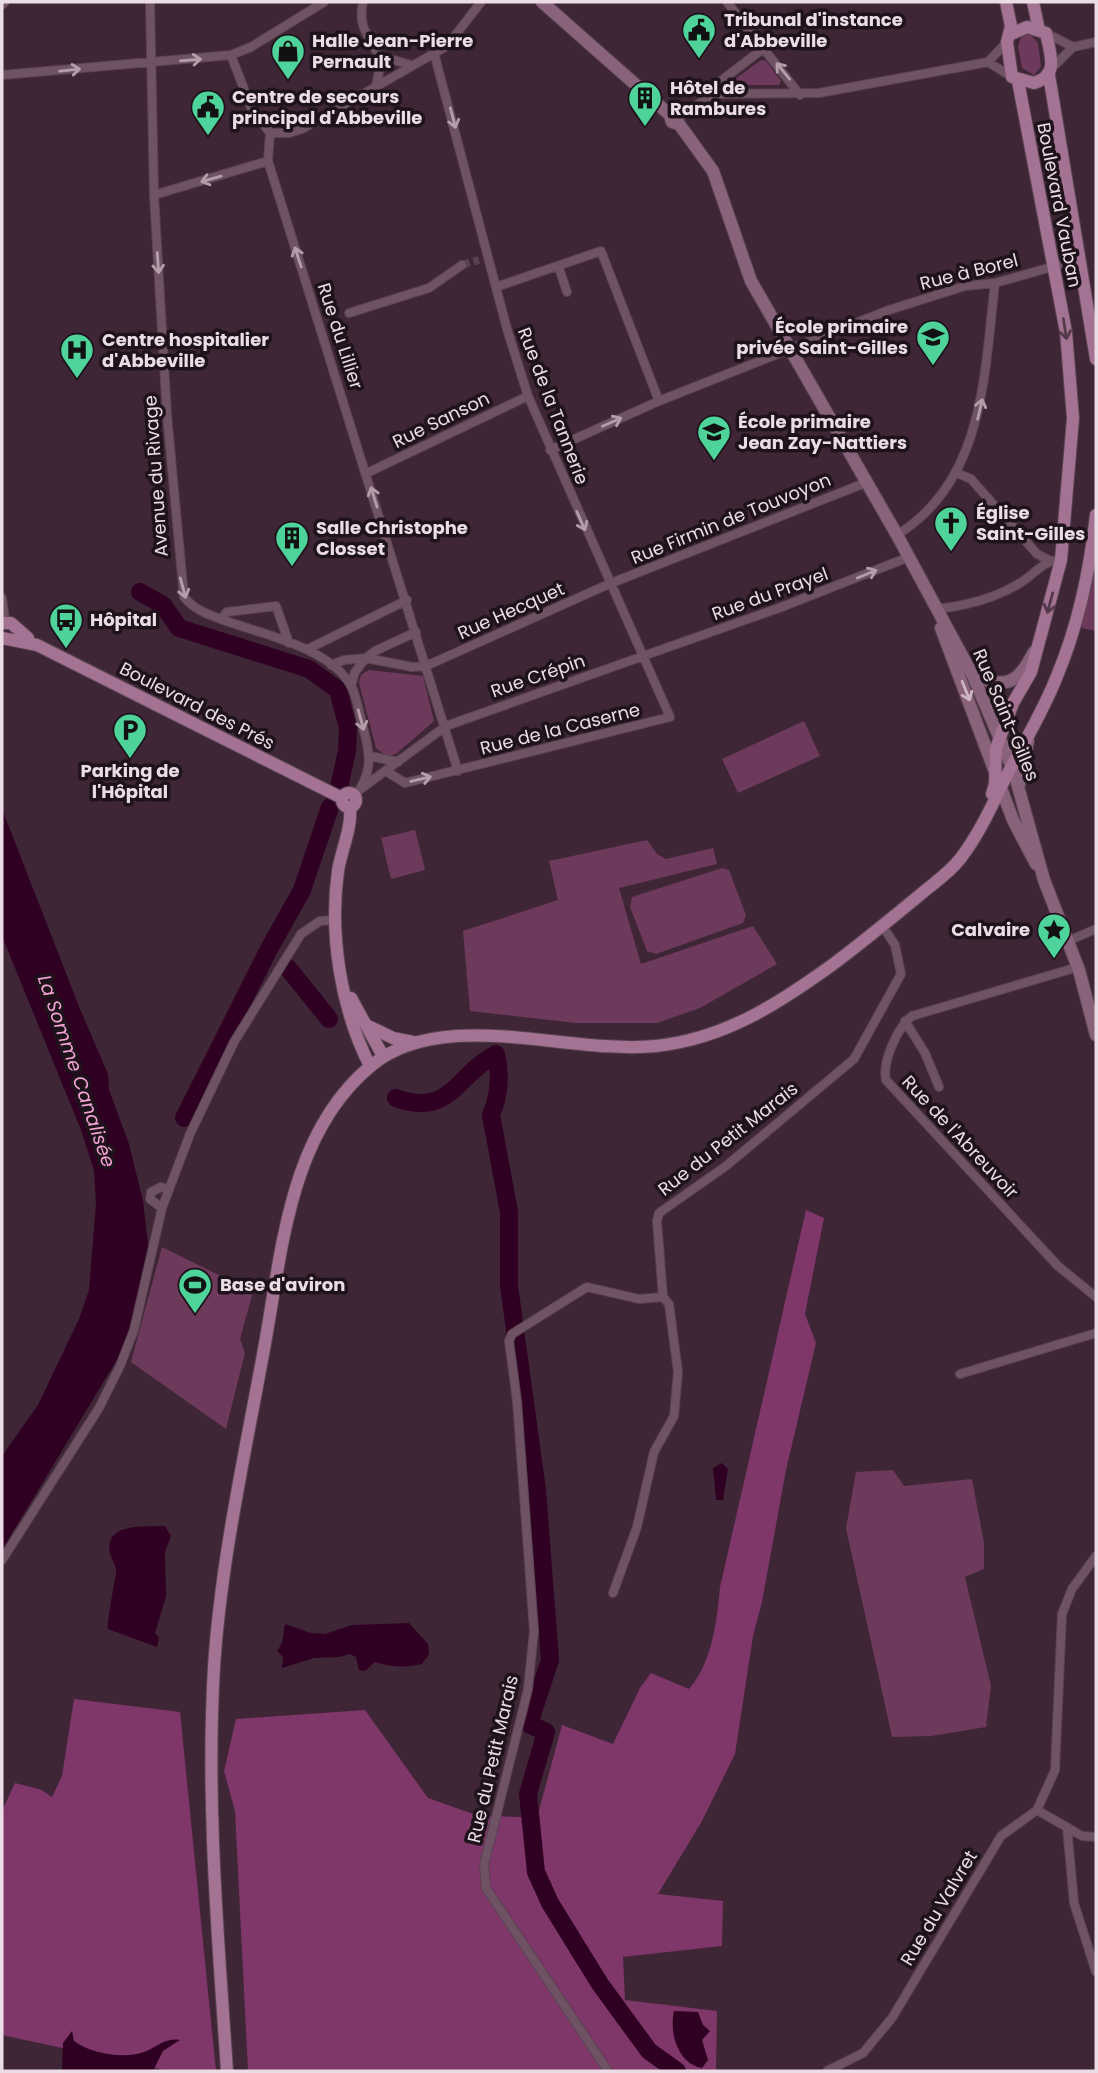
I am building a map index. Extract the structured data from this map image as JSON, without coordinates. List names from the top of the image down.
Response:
{
  "streets": {
    "main road": ["Boulevard Vauban", "Boulevard des Prés"],
    "street": [
      "Rue à Borel",
      "Rue du Lillier",
      "Rue de la Tannerie",
      "Rue Sanson",
      "Avenue du Rivage",
      "Rue Firmin de Touvoyon",
      "Rue du Prayel",
      "Rue Hecquet",
      "Rue Crépin",
      "Rue Saint-Gilles",
      "Rue de la Caserne",
      "Rue de l'Abreuvoir",
      "Rue du Petit Marais",
      "Rue du Valvret"
    ]
  },
  "crossings": [
    ["Boulevard Vauban", "Rue à Borel"],
    ["Boulevard Vauban", "Rue Saint-Gilles"],
    ["Rue à Borel", "Rue de la Tannerie"],
    ["Rue à Borel", "Rue Saint-Gilles"],
    ["Rue du Lillier", "Rue Sanson"],
    ["Rue du Lillier", "Avenue du Rivage"],
    ["Rue du Lillier", "Rue Hecquet"],
    ["Rue du Lillier", "Rue Crépin"],
    ["Rue de la Tannerie", "Rue Sanson"],
    ["Rue de la Tannerie", "Rue Firmin de Touvoyon"],
    ["Rue de la Tannerie", "Rue du Prayel"],
    ["Rue de la Tannerie", "Rue Hecquet"],
    ["Rue de la Tannerie", "Rue Crépin"],
    ["Rue de la Tannerie", "Rue de la Caserne"],
    ["Avenue du Rivage", "Rue Hecquet"],
    ["Avenue du Rivage", "Rue Crépin"],
    ["Rue Firmin de Touvoyon", "Rue Hecquet"],
    ["Rue Firmin de Touvoyon", "Rue Saint-Gilles"],
    ["Rue du Prayel", "Rue Crépin"],
    ["Rue du Prayel", "Rue Saint-Gilles"],
    ["Rue Hecquet", "Rue Crépin"]
  ],
  "one_way": [
    "Rue du Lillier",
    "Rue de la Tannerie",
    "Avenue du Rivage",
    "Rue du Prayel"
  ],
  "water": ["La Somme Canalisée"],
  "places": {
    "public building": ["Tribunal d'instance d'Abbeville", "Centre de secours principal d'Abbeville"],
    "shop": ["Halle Jean-Pierre Pernault"],
    "building": ["Hôtel de Rambures", "Salle Christophe Closset"],
    "school or university": ["École primaire privée Saint-Gilles", "École primaire Jean Zay-Nattiers"],
    "hospital": ["Centre hospitalier d'Abbeville"],
    "church": ["Église Saint-Gilles"],
    "bus stop": ["Hôpital"],
    "parking": ["Parking de l'Hôpital"],
    "place": ["Calvaire"],
    "sports": ["Base d'aviron"]
  }
}
